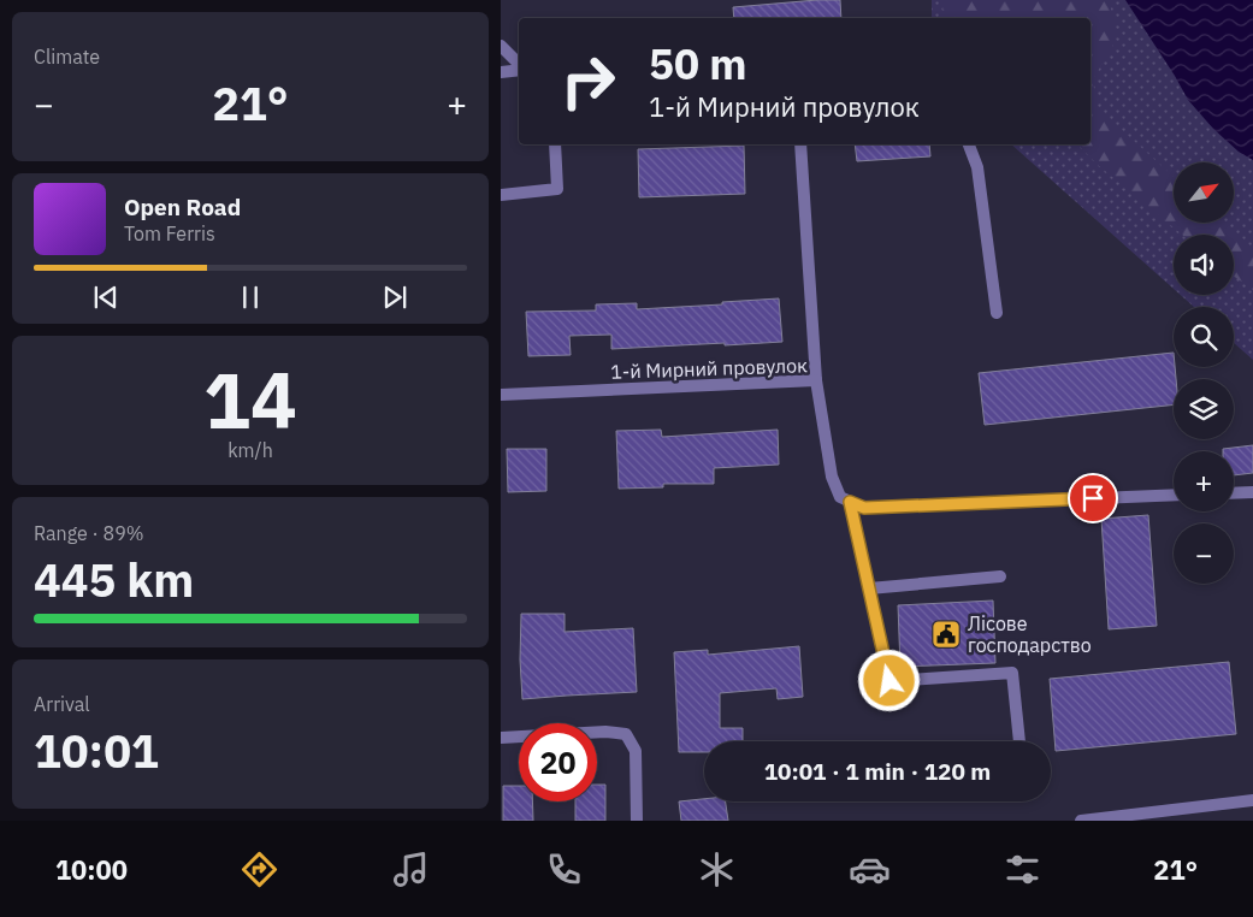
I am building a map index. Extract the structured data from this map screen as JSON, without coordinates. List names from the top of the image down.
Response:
{
  "streets": {
    "street": ["1-й Мирний провулок"]
  },
  "places": {
    "public building": ["Лісове господарство"]
  },
  "north": "top right",
  "page": {
    "tile": [
      "Climate",
      ["14", "km/h"],
      ["Range · 89%", "445 km"],
      ["Arrival", "10:01"]
    ],
    "turn": ["50 m", "1-й Мирний провулок"],
    "heat": ["−", "21°", "+"],
    "map_buttons": ["+", "−"],
    "song": ["Open Road", "Tom Ferris"],
    "limit": "20",
    "trip": "10:01 · 1 min · 120 m",
    "tabs": ["10:00", "21°"]
  }
}
